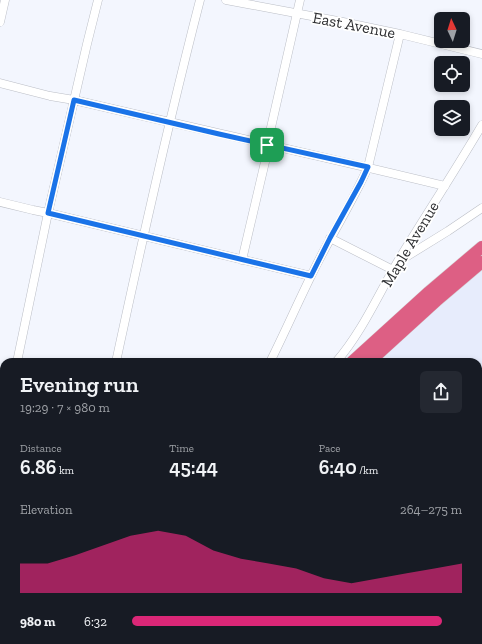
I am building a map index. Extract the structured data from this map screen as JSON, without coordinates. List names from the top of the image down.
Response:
{
  "streets": {
    "street": ["East Avenue", "Maple Avenue"]
  },
  "north": "top",
  "page": {
    "heading": ["Evening run", "19:29 · 7 × 980 m"],
    "stats": [
      ["Distance", "6.86 km"],
      ["Time", "45:44"],
      ["Pace", "6:40 /km"]
    ],
    "chart": ["Elevation", "264–275 m"],
    "list": [
      {
        "name": "980 m",
        "note": "6:32"
      }
    ]
  }
}
